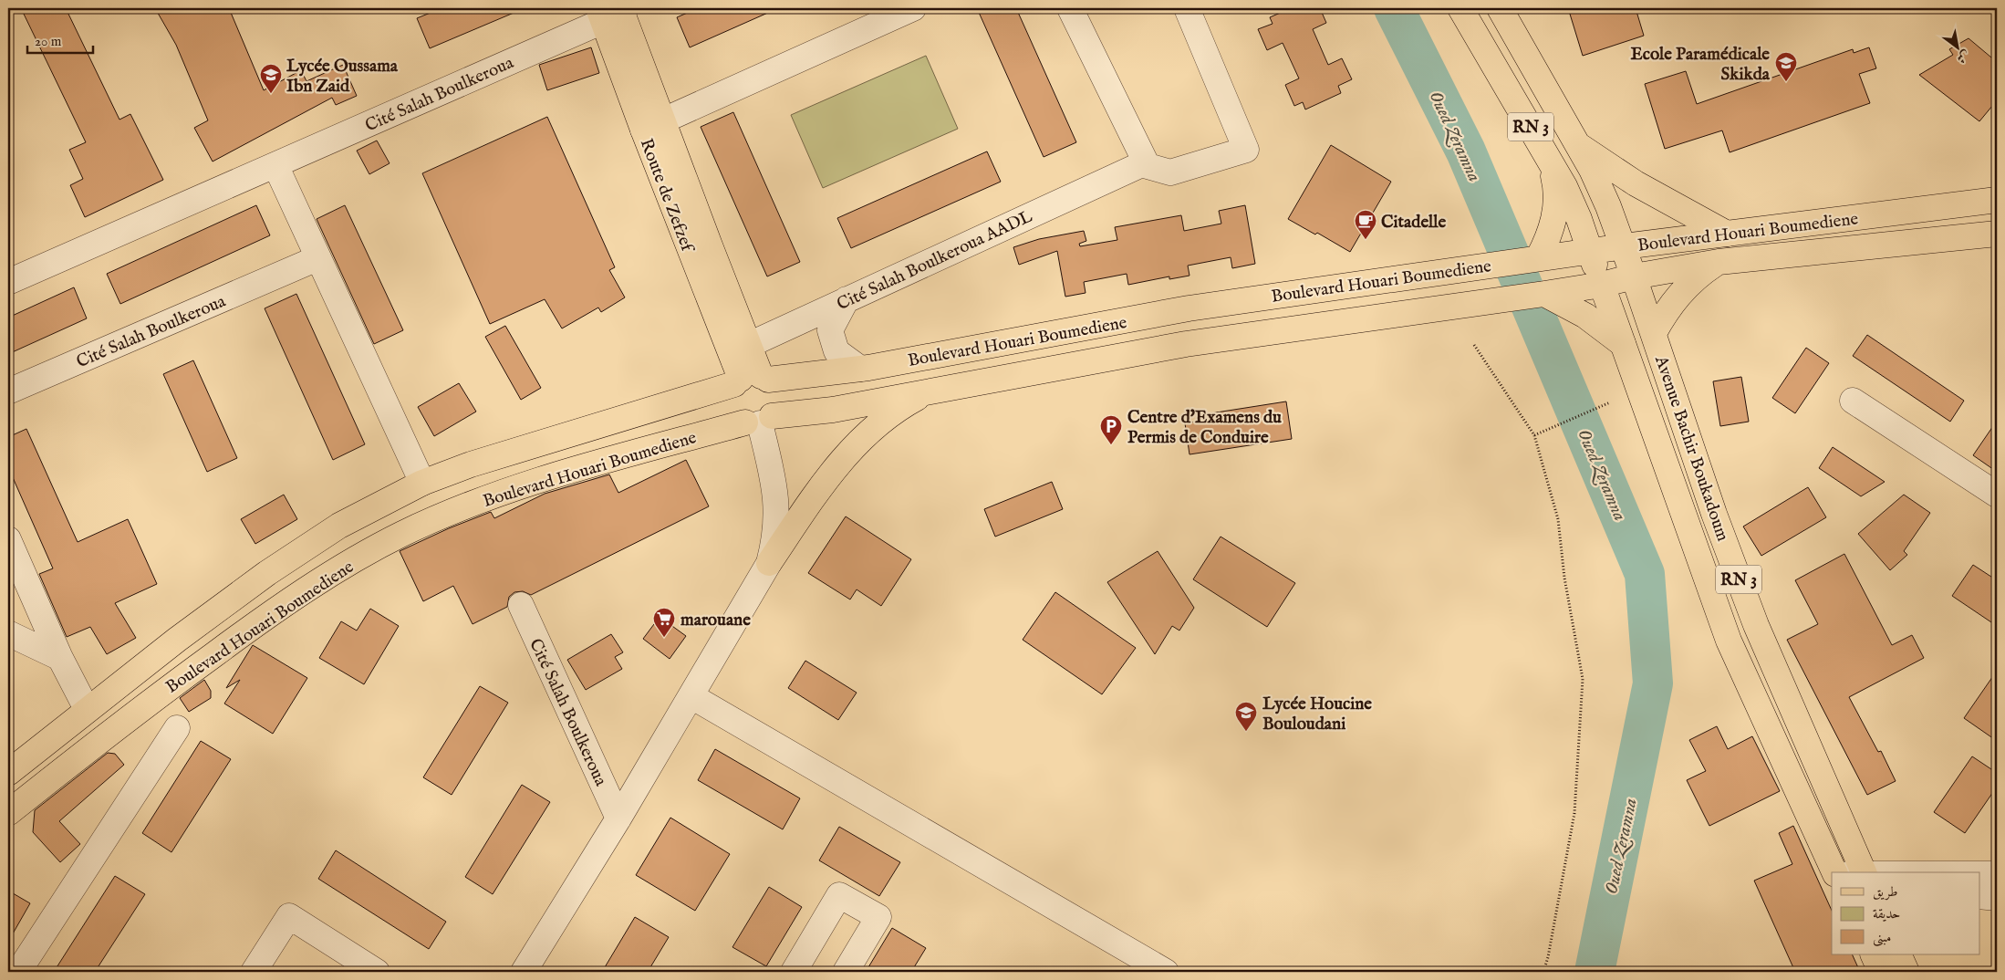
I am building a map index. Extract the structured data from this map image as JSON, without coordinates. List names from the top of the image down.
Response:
{
  "streets": {
    "main road": [
      "RN 3",
      "Route de Zefzef",
      "Boulevard Houari Boumediene",
      "Avenue Bachir Boukadoum"
    ],
    "street": ["Cité Salah Boulkeroua", "Cité Salah Boulkeroua AADL"]
  },
  "crossings": [
    ["Cité Salah Boulkeroua", "Route de Zefzef"],
    ["RN 3", "Boulevard Houari Boumediene"],
    ["RN 3", "Avenue Bachir Boukadoum"],
    ["Route de Zefzef", "Boulevard Houari Boumediene"],
    ["Route de Zefzef", "Cité Salah Boulkeroua AADL"],
    ["Boulevard Houari Boumediene", "Cité Salah Boulkeroua AADL"],
    ["Boulevard Houari Boumediene", "Avenue Bachir Boukadoum"]
  ],
  "water": ["Oued Zeramna"],
  "places": {
    "school or university": ["Ecole Paramédicale Skikda", "Lycée Oussama Ibn Zaid", "Lycée Houcine Bouloudani"],
    "cafe": ["Citadelle"],
    "parking": ["Centre d'Examens du Permis de Conduire"],
    "supermarket": ["marouane"]
  },
  "legend": ["طريق", "حديقة", "مبنى"],
  "scale_bar": "20 m",
  "north": "bottom right"
}
